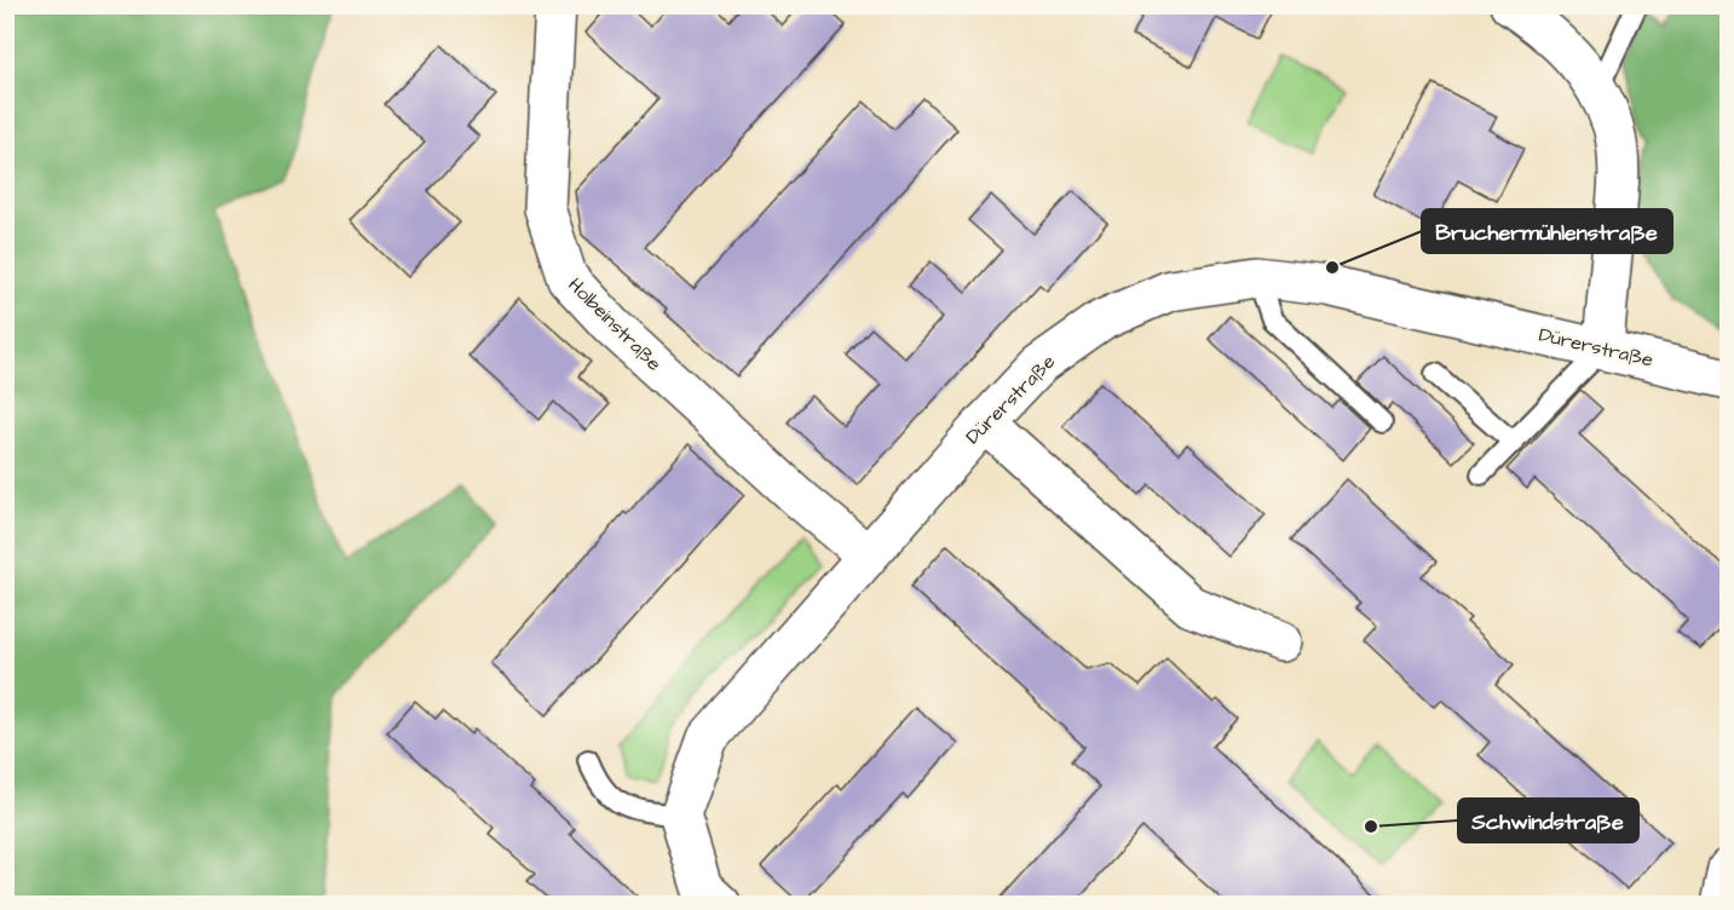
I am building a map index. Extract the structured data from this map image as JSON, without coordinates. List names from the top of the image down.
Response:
{
  "streets": {
    "street": ["Holbeinstraße", "Dürerstraße"]
  },
  "crossings": [
    ["Holbeinstraße", "Dürerstraße"]
  ],
  "places": ["Bruchermühlenstraße", "Schwindstraße"]
}
